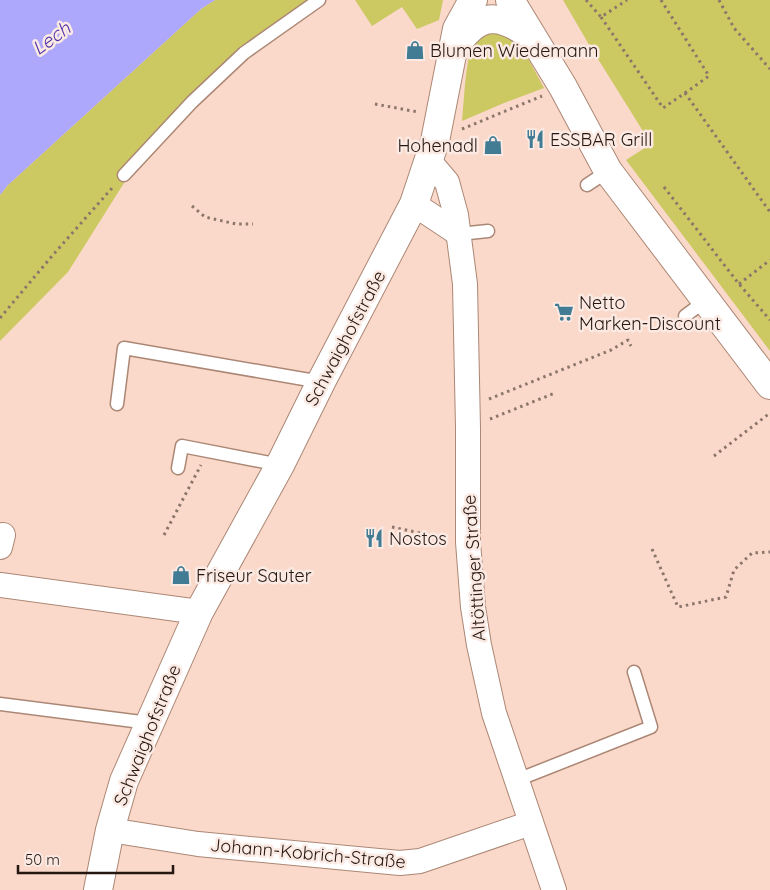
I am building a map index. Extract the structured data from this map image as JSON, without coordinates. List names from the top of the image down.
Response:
{
  "streets": {
    "street": ["Schwaighofstraße", "Altöttinger Straße", "Johann-Kobrich-Straße"]
  },
  "crossings": [
    ["Schwaighofstraße", "Altöttinger Straße"],
    ["Schwaighofstraße", "Johann-Kobrich-Straße"],
    ["Altöttinger Straße", "Johann-Kobrich-Straße"]
  ],
  "water": ["Lech"],
  "places": {
    "shop": ["Blumen Wiedemann", "Hohenadl", "Friseur Sauter"],
    "restaurant": ["ESSBAR Grill", "Nostos"],
    "supermarket": ["Netto Marken-Discount"]
  },
  "scale_bar": "50 m"
}
